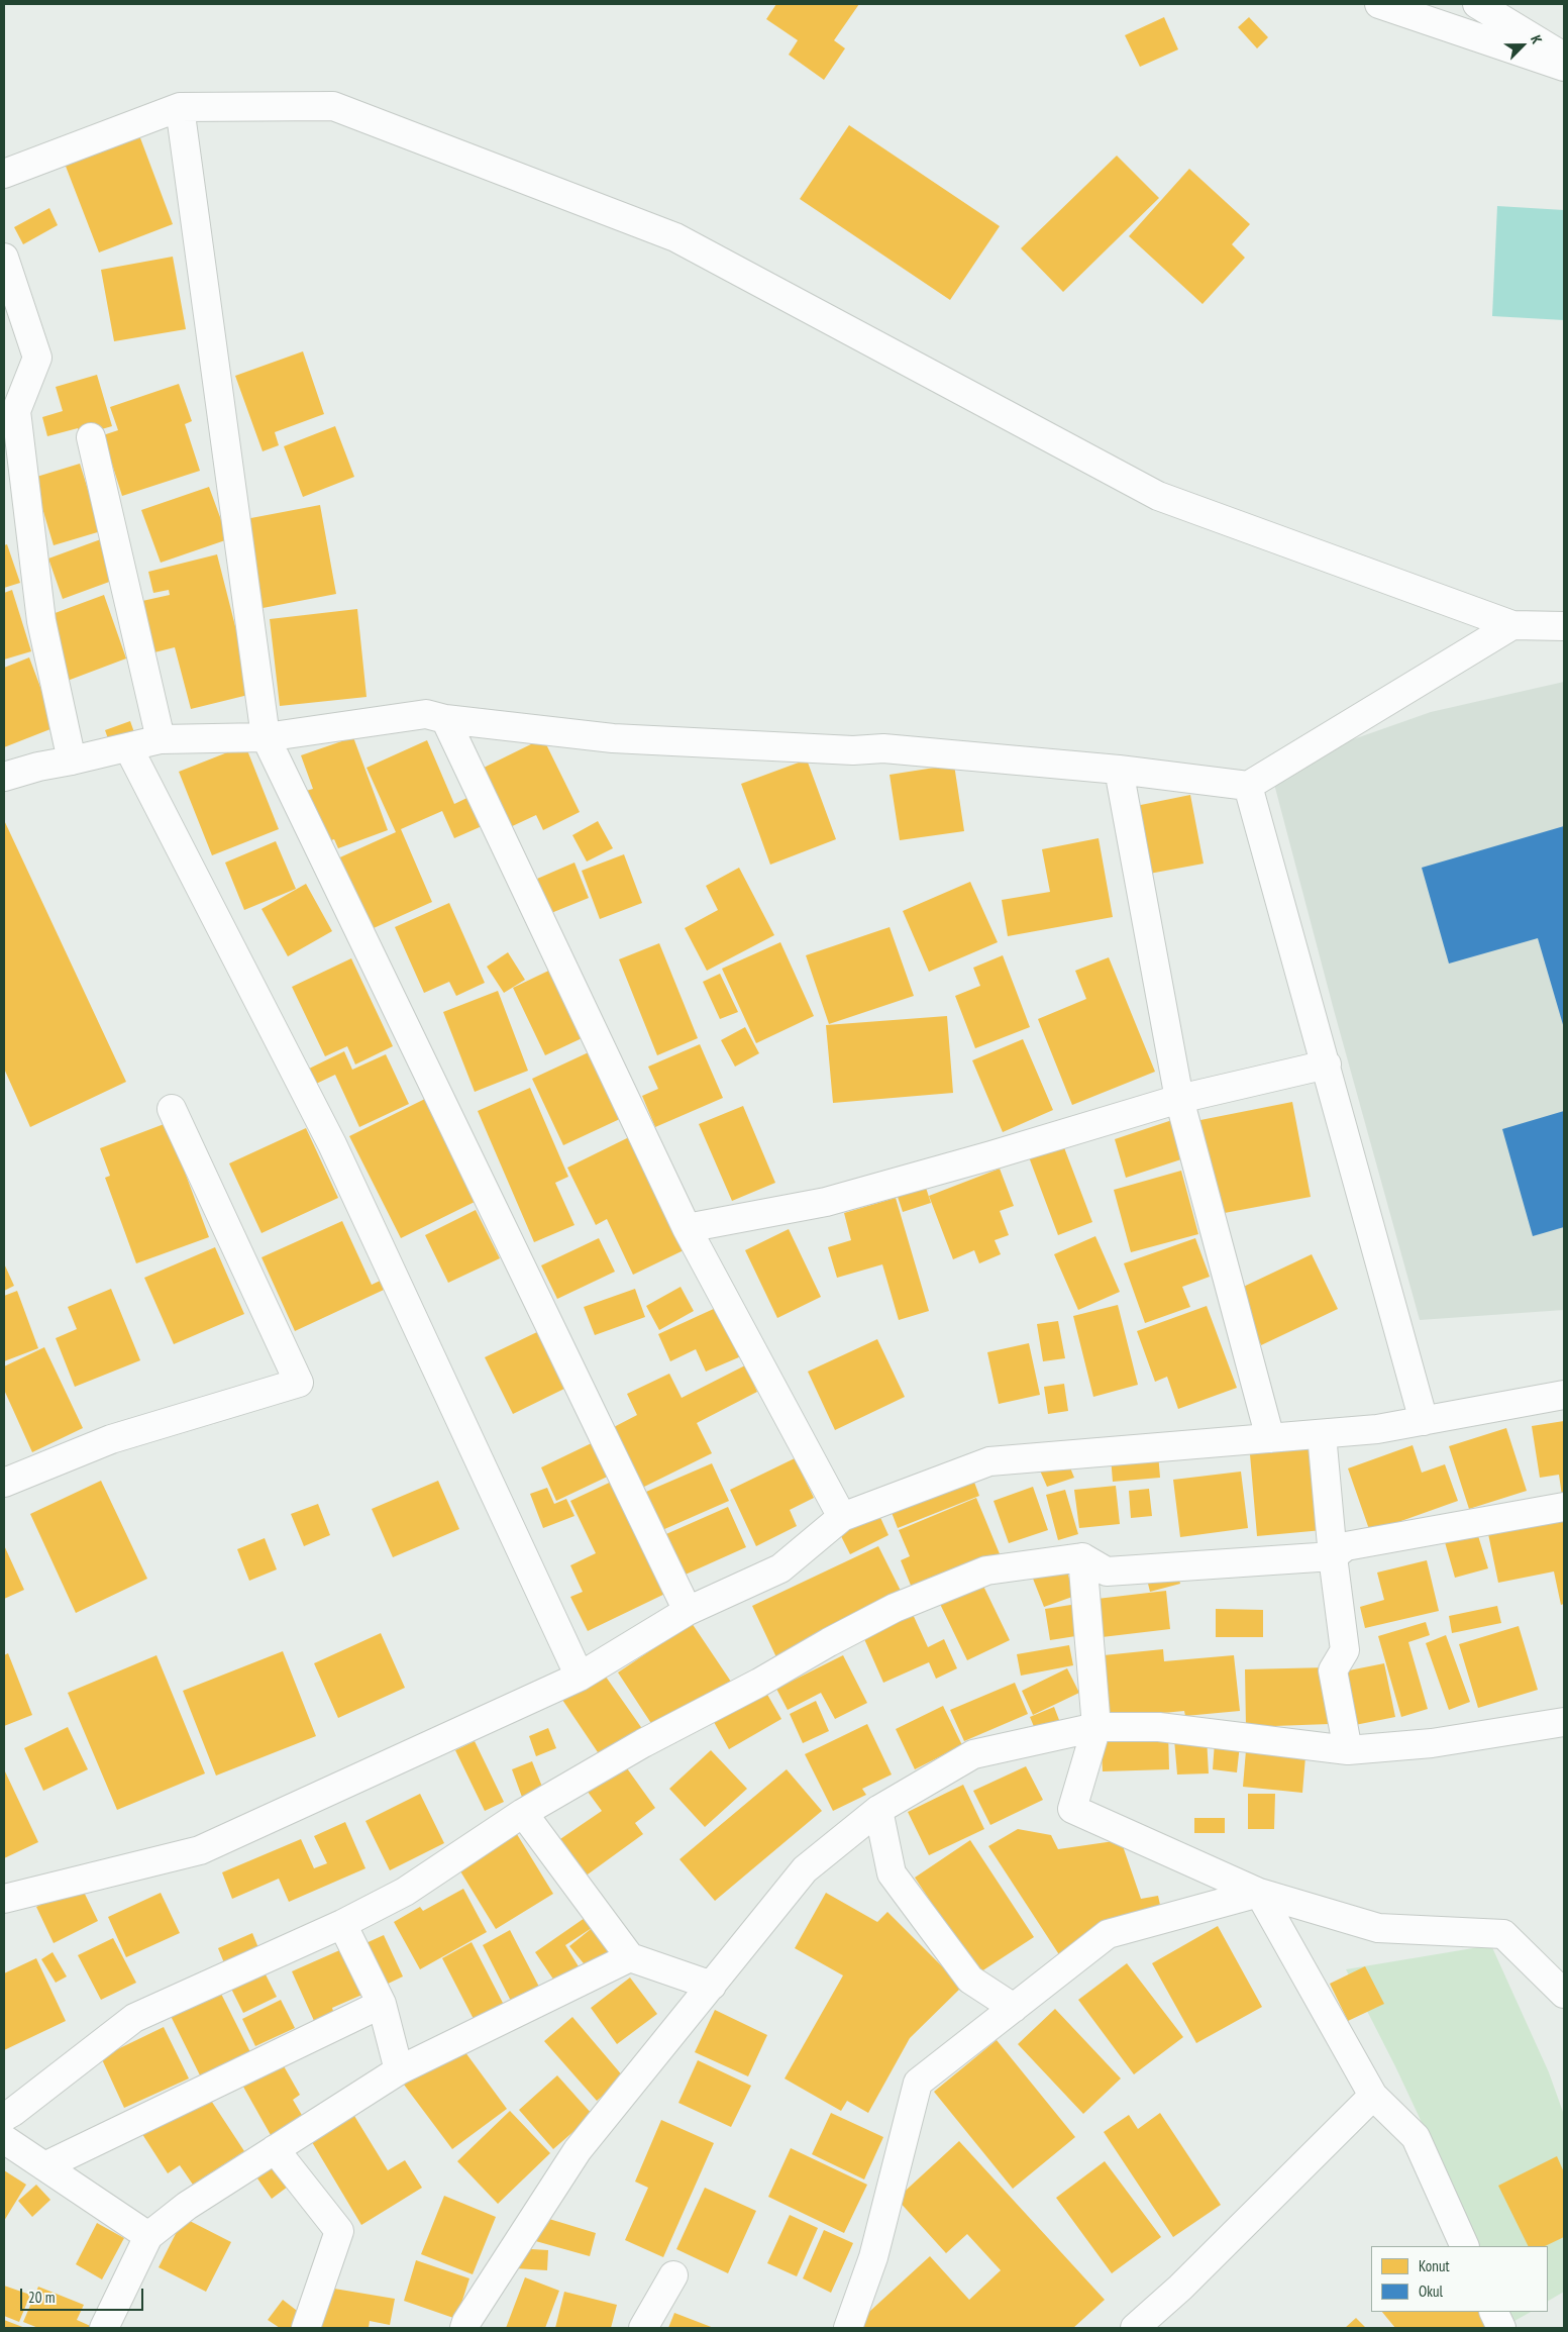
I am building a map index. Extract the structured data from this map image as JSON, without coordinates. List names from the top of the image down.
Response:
{
  "legend": ["Konut", "Okul"],
  "scale_bar": "20 m",
  "north": "top right"
}
